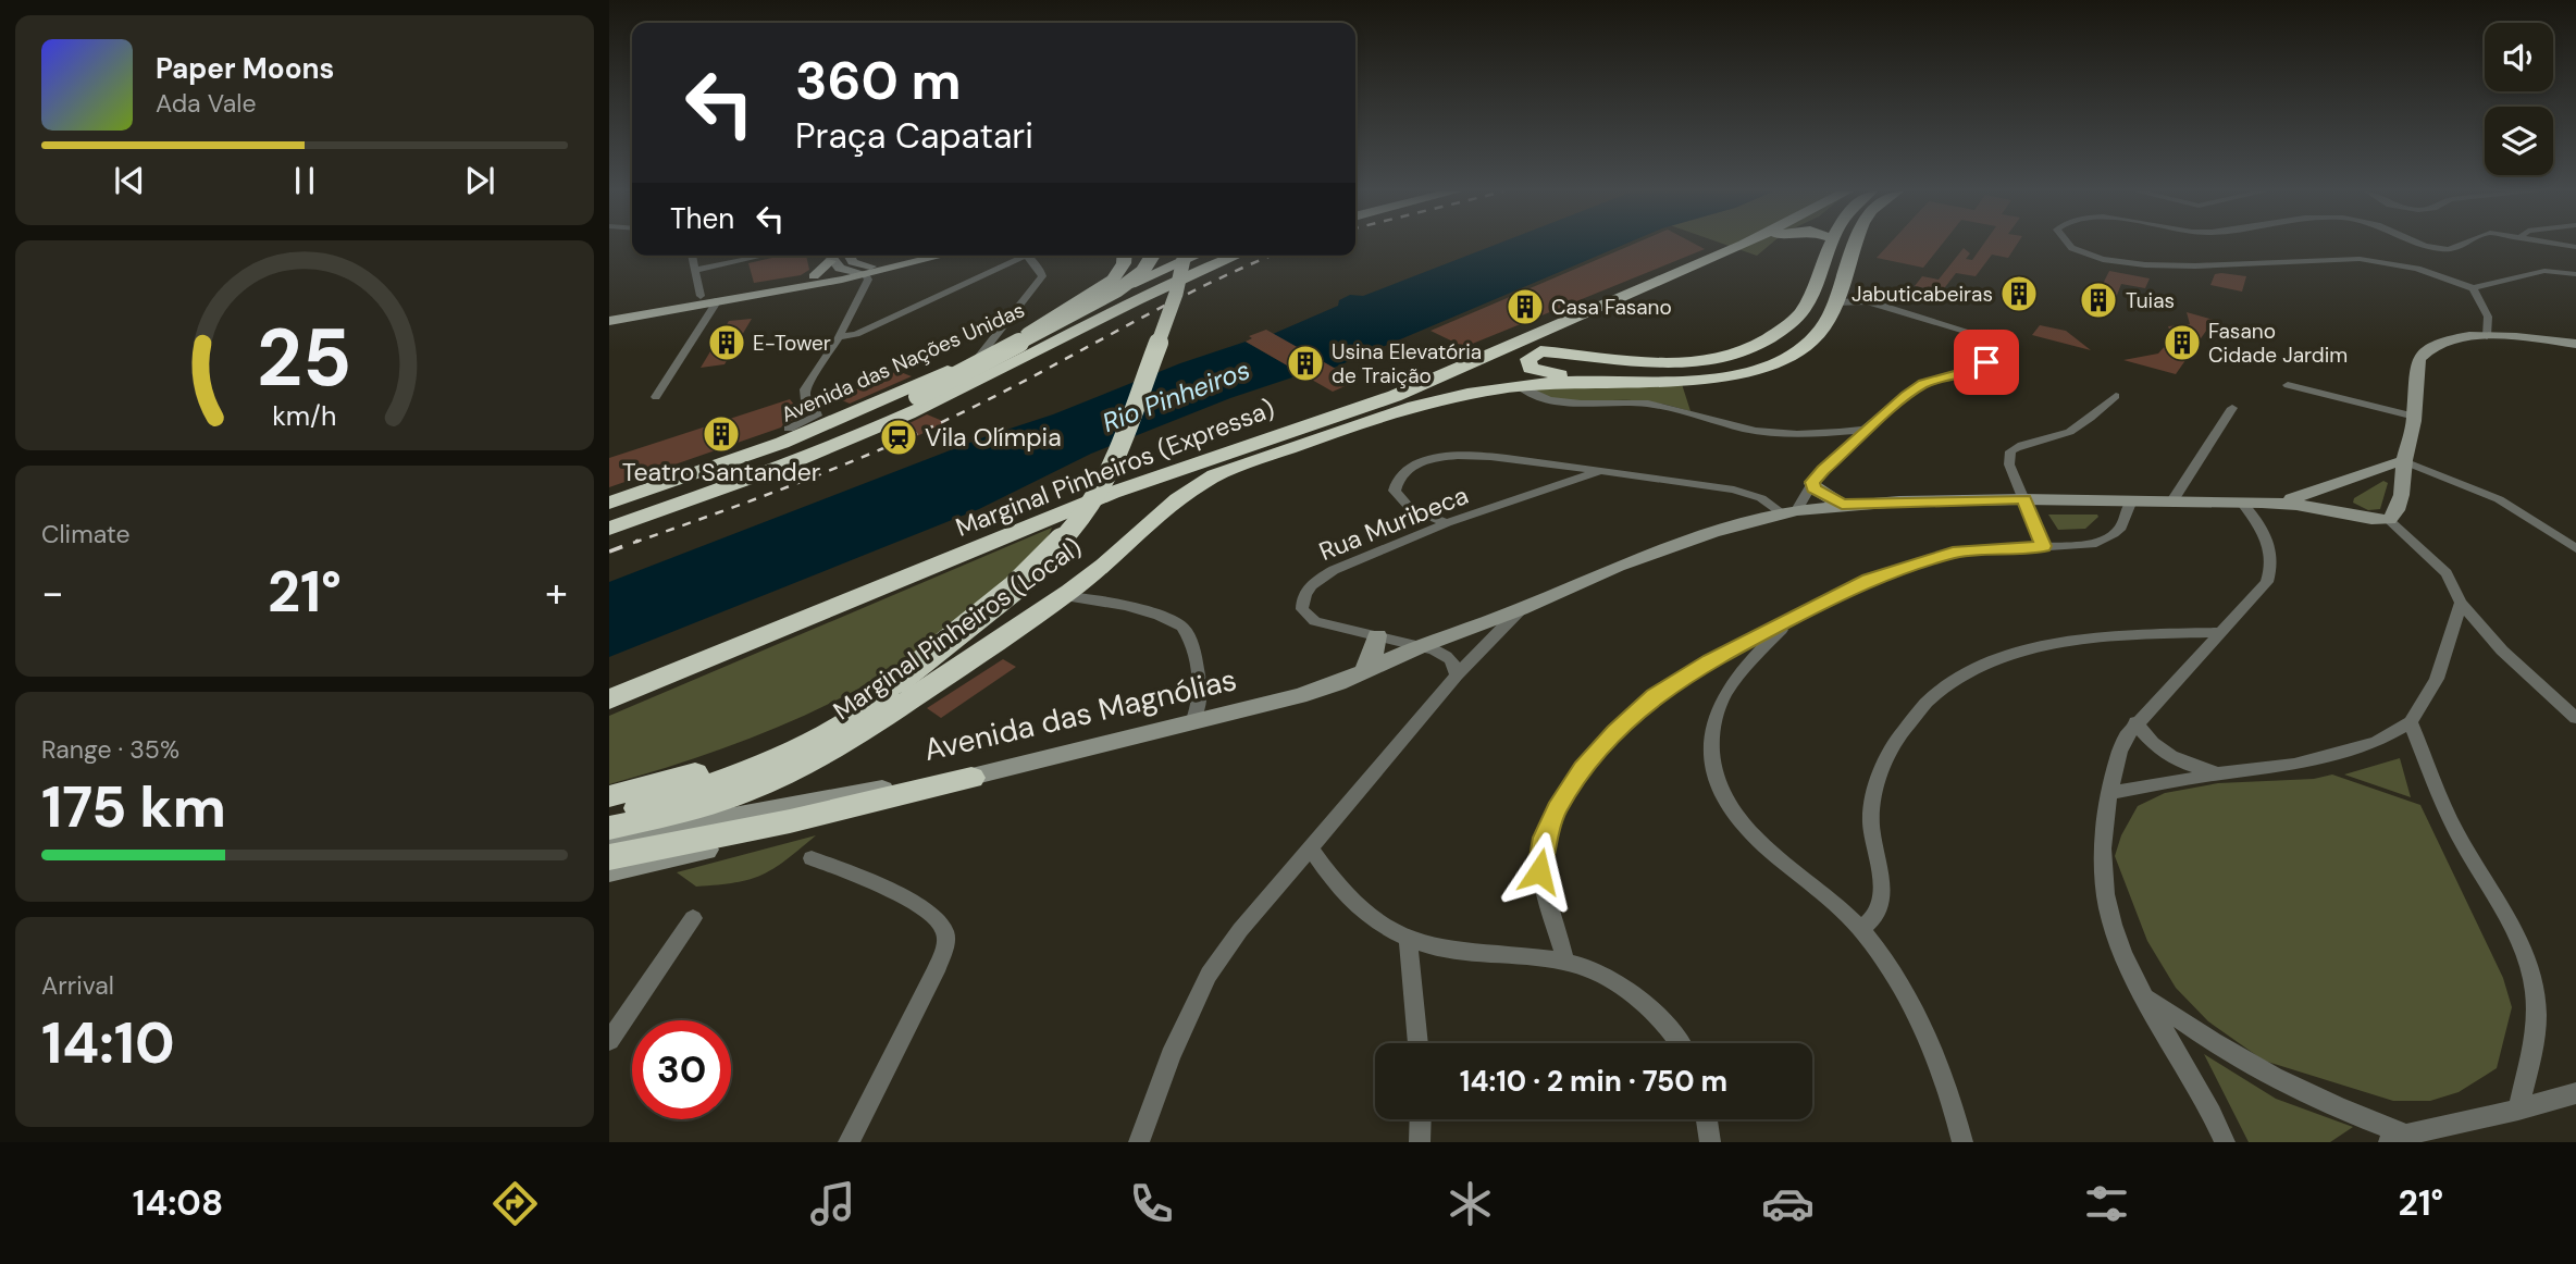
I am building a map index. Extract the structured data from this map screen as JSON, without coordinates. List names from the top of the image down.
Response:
{
  "streets": {
    "highway": ["Avenida das Nações Unidas", "Marginal Pinheiros (Expressa)", "Marginal Pinheiros (Local)"],
    "main road": ["Avenida das Magnólias"],
    "street": ["Rua Muribeca"]
  },
  "crossings": [
    ["Rua Muribeca", "Avenida das Magnólias"]
  ],
  "water": ["Rio Pinheiros"],
  "places": {
    "building": [
      "Jabuticabeiras",
      "Tuias",
      "Casa Fasano",
      "E-Tower",
      "Fasano Cidade Jardim",
      "Usina Elevatória de Traição",
      "Teatro Santander"
    ],
    "station": ["Vila Olímpia"]
  },
  "page": {
    "turn": ["360 m", "Praça Capatari"],
    "song": ["Paper Moons", "Ada Vale"],
    "then": "Then",
    "tile": [
      "Climate",
      ["Range · 35%", "175 km"],
      ["Arrival", "14:10"]
    ],
    "heat": ["−", "21°", "+"],
    "limit": "30",
    "trip": "14:10 · 2 min · 750 m",
    "tabs": ["14:08", "21°"],
    "gauge": ["25", "km/h"]
  }
}
